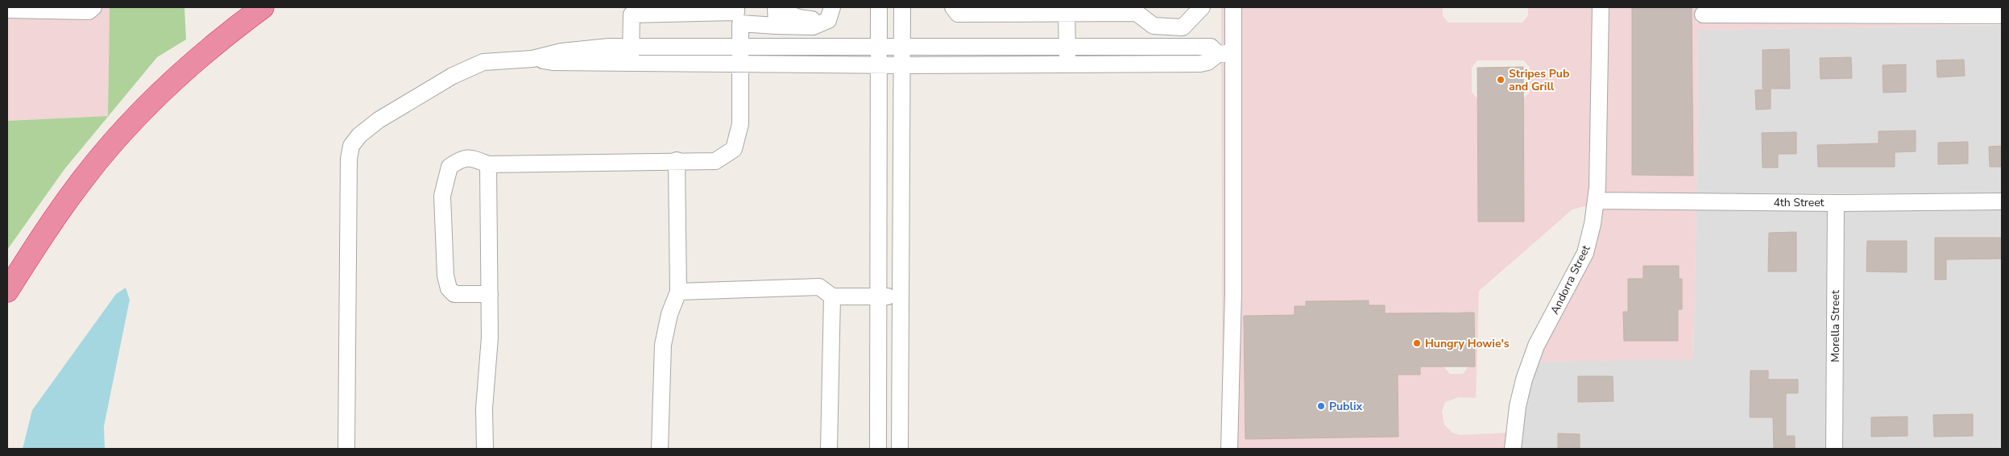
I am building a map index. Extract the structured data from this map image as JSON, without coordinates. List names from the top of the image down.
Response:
{
  "streets": {
    "street": ["4th Street", "Andorra Street", "Morella Street"]
  },
  "crossings": [
    ["4th Street", "Andorra Street"],
    ["4th Street", "Morella Street"]
  ],
  "places": ["Stripes Pub and Grill", "Hungry Howie's", "Publix"]
}
